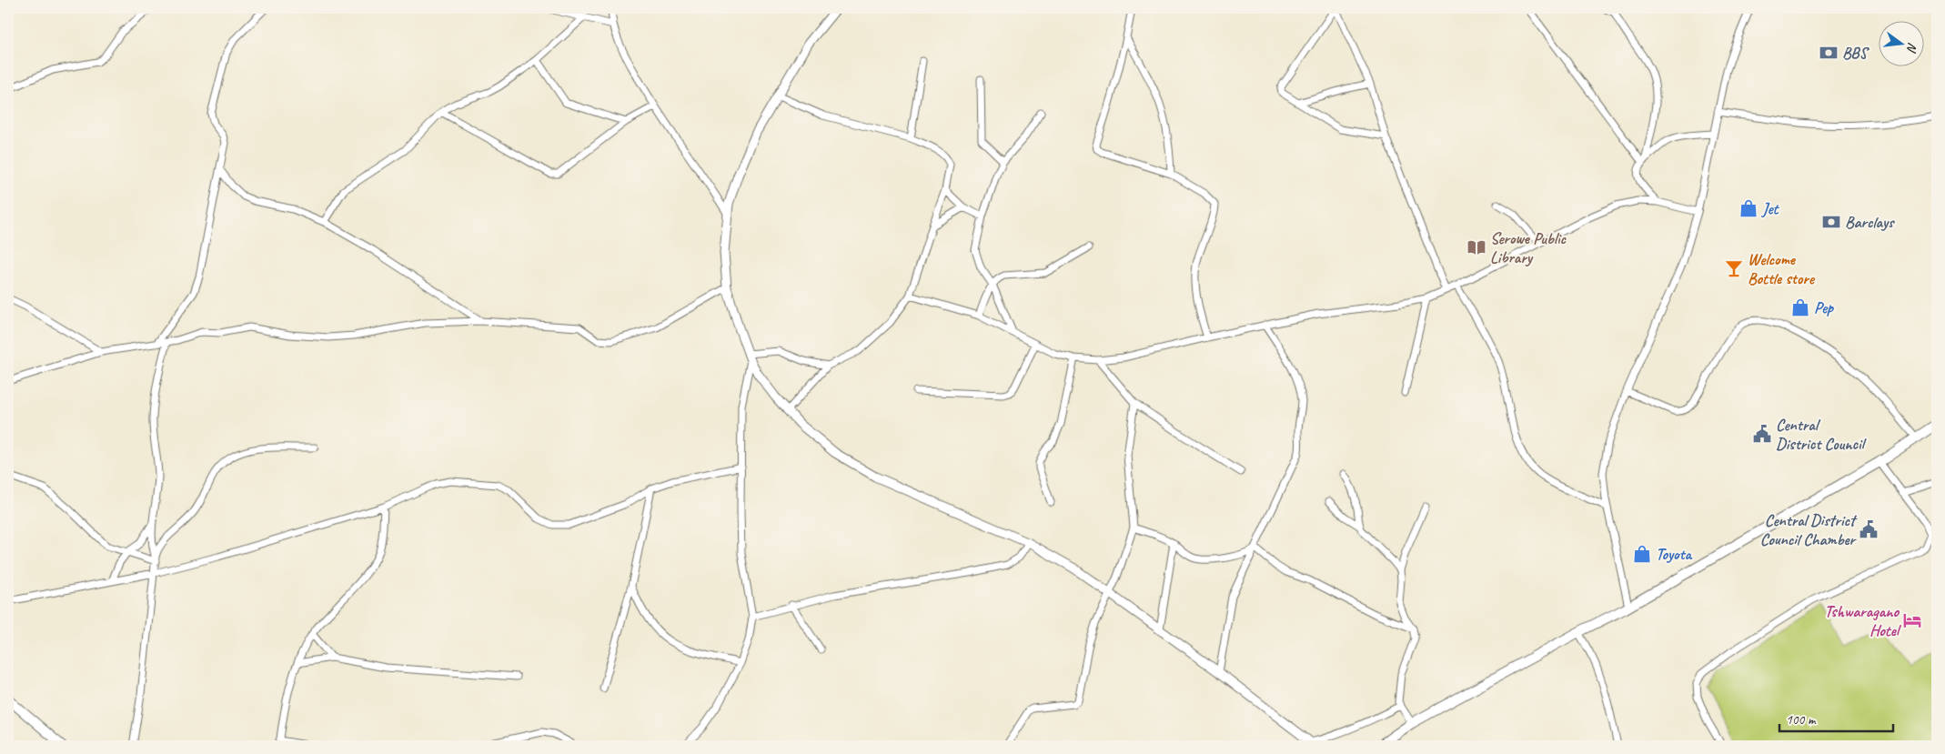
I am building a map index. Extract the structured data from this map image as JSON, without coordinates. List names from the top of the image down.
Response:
{
  "places": {
    "bank": ["BBS", "Barclays"],
    "shop": ["Jet", "Pep", "Toyota"],
    "library": ["Serowe Public Library"],
    "bar": ["Welcome Bottle store"],
    "public building": ["Central District Council", "Central District Council Chamber"],
    "hotel": ["Tshwaragano Hotel"]
  },
  "scale_bar": "100 m",
  "north": "right"
}
